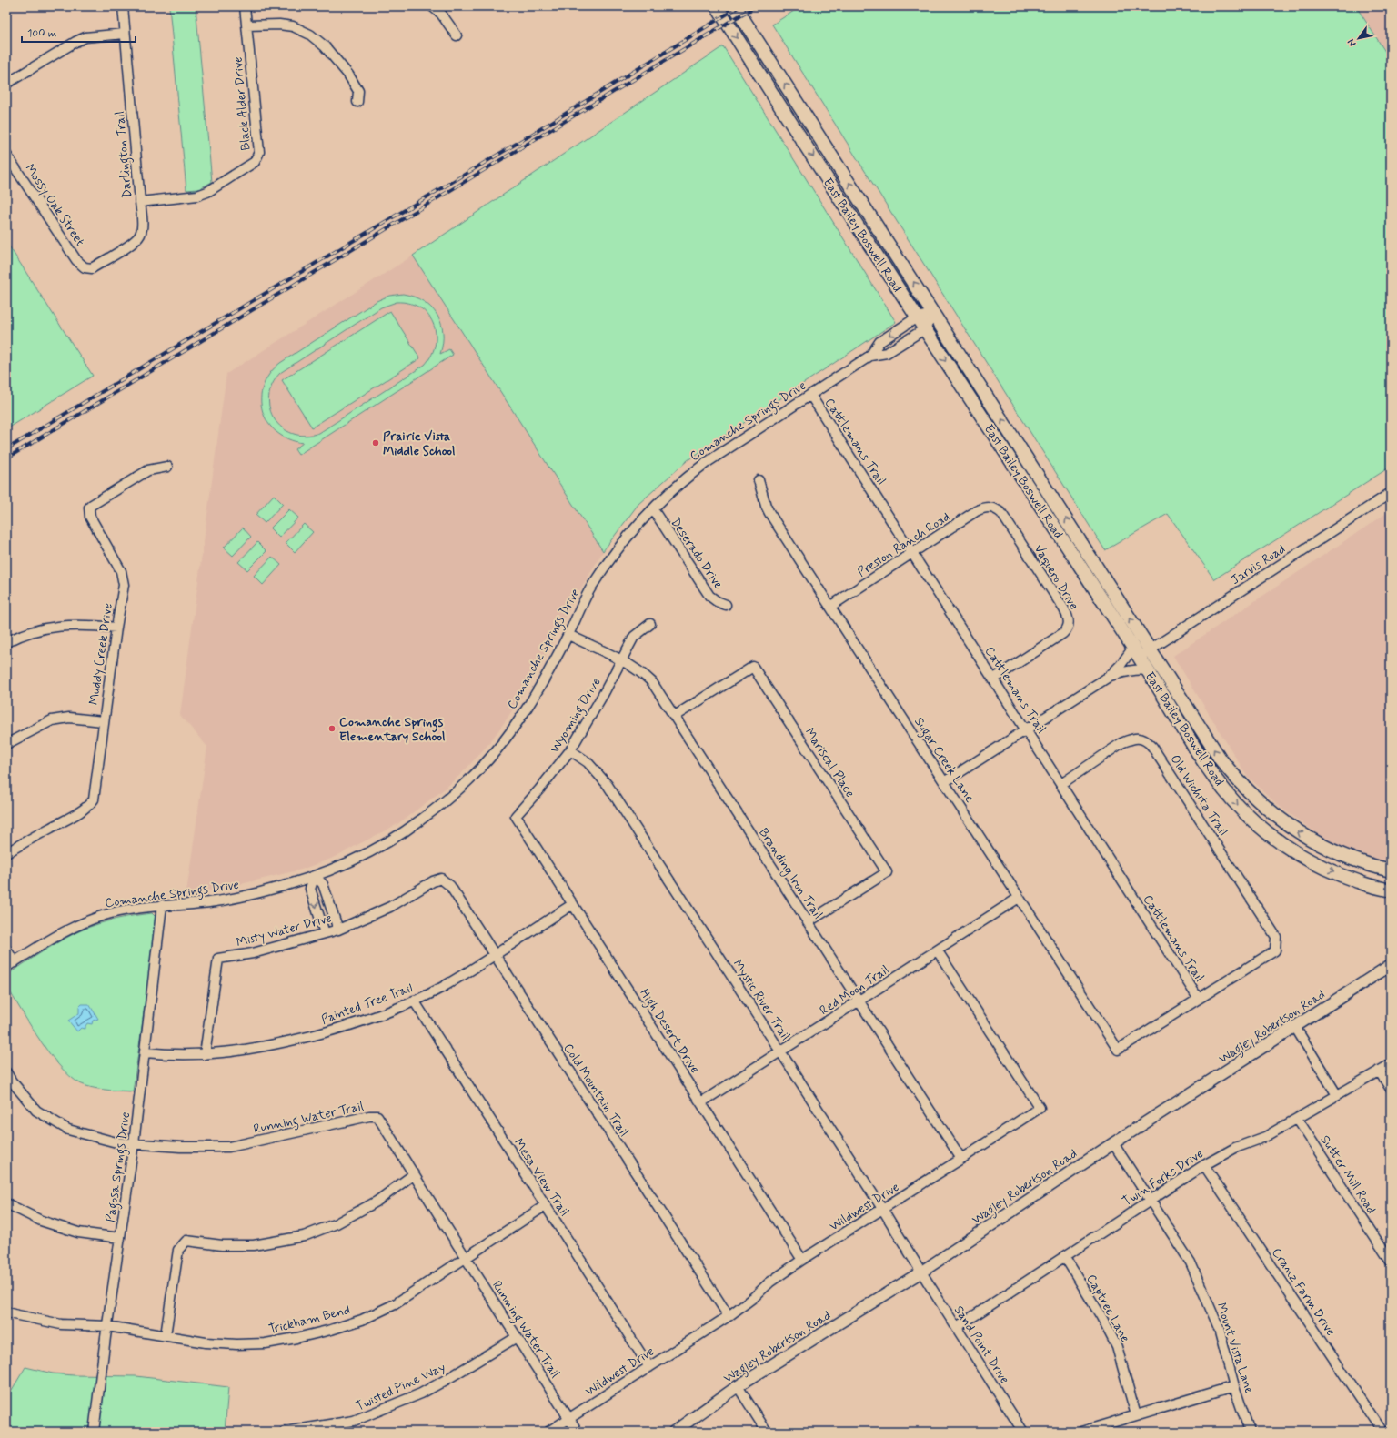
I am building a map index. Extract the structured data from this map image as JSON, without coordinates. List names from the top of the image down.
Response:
{
  "streets": {
    "main road": ["East Bailey Boswell Road"],
    "street": [
      "Black Alder Drive",
      "Darlington Trail",
      "Mossy Oak Street",
      "Comanche Springs Drive",
      "Cattlemans Trail",
      "Preston Ranch Road",
      "Deserado Drive",
      "Jarvis Road",
      "Vaquero Drive",
      "Muddy Creek Drive",
      "Wyoming Drive",
      "Sugar Creek Lane",
      "Mariscal Place",
      "Old Wichita Trail",
      "Branding Iron Trail",
      "Misty Water Drive",
      "Red Moon Trail",
      "Mystic River Trail",
      "Painted Tree Trail",
      "Wagley Robertson Road",
      "High Desert Drive",
      "Cold Mountain Trail",
      "Running Water Trail",
      "Pagosa Springs Drive",
      "Sutter Mill Road",
      "Mesa View Trail",
      "Twin Forks Drive",
      "Wildwest Drive",
      "Cranz Farm Drive",
      "Captree Lane",
      "Trickham Bend",
      "Sand Point Drive",
      "Mount Vista Lane",
      "Twisted Pine Way"
    ]
  },
  "crossings": [
    ["Black Alder Drive", "Darlington Trail"],
    ["Darlington Trail", "Mossy Oak Street"],
    ["East Bailey Boswell Road", "Comanche Springs Drive"],
    ["East Bailey Boswell Road", "Jarvis Road"],
    ["Comanche Springs Drive", "Cattlemans Trail"],
    ["Comanche Springs Drive", "Deserado Drive"],
    ["Comanche Springs Drive", "Branding Iron Trail"],
    ["Comanche Springs Drive", "Pagosa Springs Drive"],
    ["Cattlemans Trail", "Preston Ranch Road"],
    ["Cattlemans Trail", "Vaquero Drive"],
    ["Cattlemans Trail", "Sugar Creek Lane"],
    ["Cattlemans Trail", "Old Wichita Trail"],
    ["Preston Ranch Road", "Vaquero Drive"],
    ["Preston Ranch Road", "Sugar Creek Lane"],
    ["Wyoming Drive", "Branding Iron Trail"],
    ["Wyoming Drive", "Mystic River Trail"],
    ["Wyoming Drive", "High Desert Drive"],
    ["Sugar Creek Lane", "Old Wichita Trail"],
    ["Sugar Creek Lane", "Red Moon Trail"],
    ["Mariscal Place", "Branding Iron Trail"],
    ["Branding Iron Trail", "Red Moon Trail"],
    ["Branding Iron Trail", "Wildwest Drive"],
    ["Misty Water Drive", "Painted Tree Trail"],
    ["Misty Water Drive", "Cold Mountain Trail"],
    ["Red Moon Trail", "Mystic River Trail"],
    ["Red Moon Trail", "High Desert Drive"],
    ["Red Moon Trail", "Wildwest Drive"],
    ["Mystic River Trail", "Wagley Robertson Road"],
    ["Mystic River Trail", "Wildwest Drive"],
    ["Mystic River Trail", "Sand Point Drive"],
    ["Painted Tree Trail", "High Desert Drive"],
    ["Painted Tree Trail", "Cold Mountain Trail"],
    ["Painted Tree Trail", "Pagosa Springs Drive"],
    ["Painted Tree Trail", "Mesa View Trail"],
    ["Wagley Robertson Road", "Sand Point Drive"],
    ["Wagley Robertson Road", "Mount Vista Lane"],
    ["High Desert Drive", "Wildwest Drive"],
    ["Cold Mountain Trail", "Wildwest Drive"],
    ["Running Water Trail", "Pagosa Springs Drive"],
    ["Running Water Trail", "Wildwest Drive"],
    ["Running Water Trail", "Trickham Bend"],
    ["Running Water Trail", "Twisted Pine Way"],
    ["Pagosa Springs Drive", "Trickham Bend"],
    ["Sutter Mill Road", "Twin Forks Drive"],
    ["Mesa View Trail", "Wildwest Drive"],
    ["Mesa View Trail", "Trickham Bend"],
    ["Twin Forks Drive", "Cranz Farm Drive"],
    ["Twin Forks Drive", "Captree Lane"],
    ["Twin Forks Drive", "Sand Point Drive"],
    ["Twin Forks Drive", "Mount Vista Lane"]
  ],
  "places": ["Prairie Vista Middle School", "Comanche Springs Elementary School"],
  "scale_bar": "100 m",
  "north": "bottom left"
}
